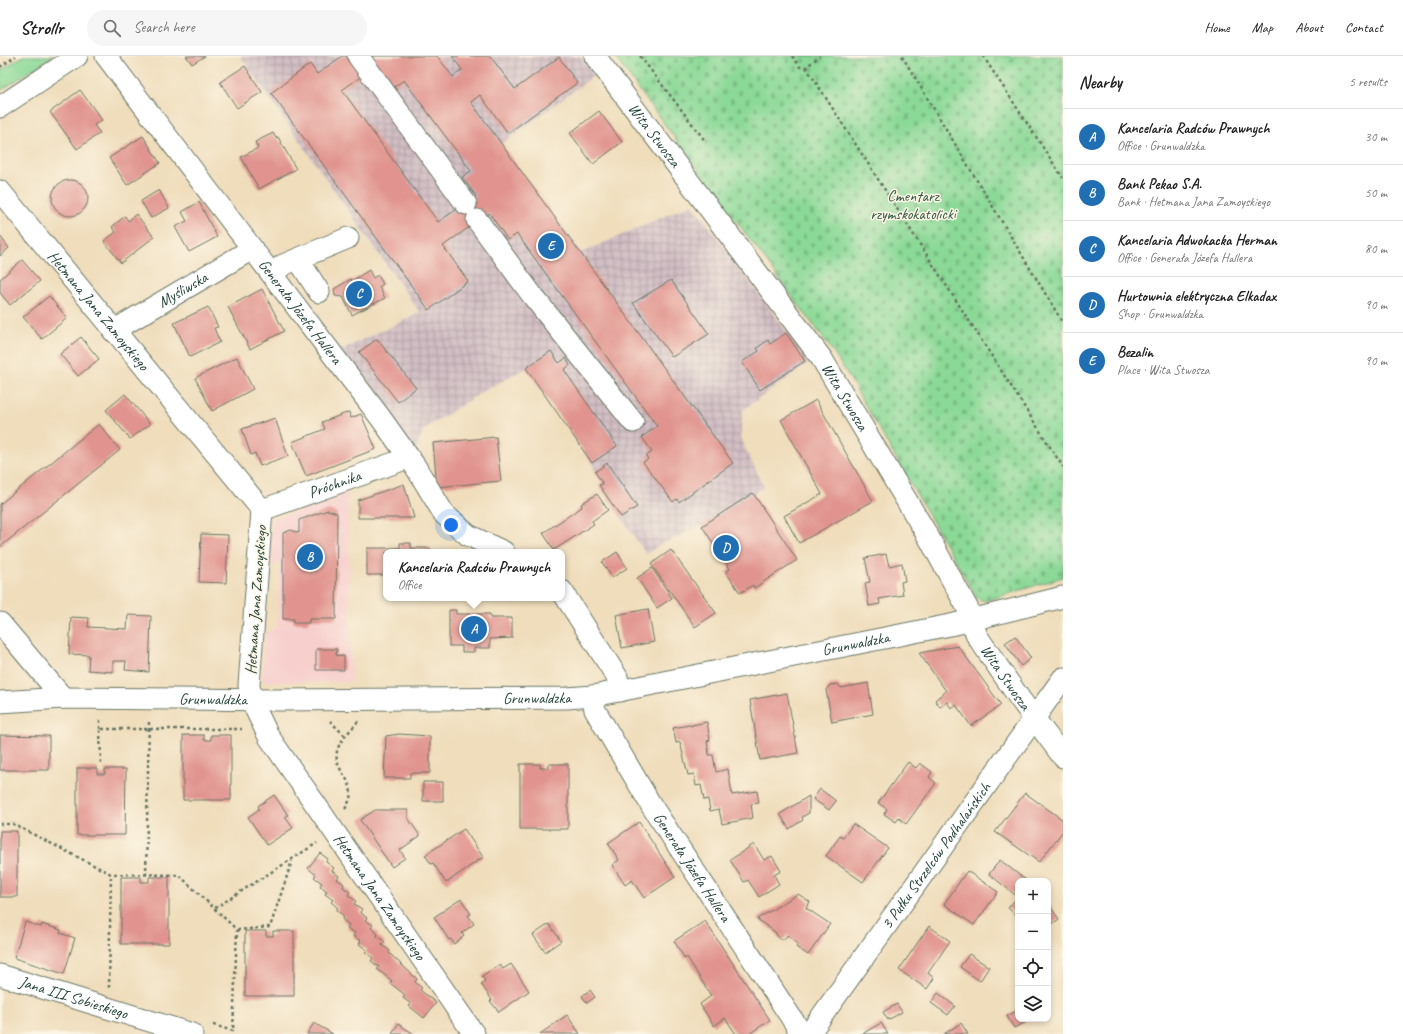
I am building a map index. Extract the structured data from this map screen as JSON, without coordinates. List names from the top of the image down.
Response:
{
  "streets": {
    "street": [
      "Wita Stwosza",
      "Myśliwska",
      "Hetmana Jana Zamoyskiego",
      "Generała Józefa Hallera",
      "Próchnika",
      "Grunwaldzka",
      "3 Pułku Strzelców Podhalańskich",
      "Jana III Sobieskiego"
    ]
  },
  "crossings": [
    ["Wita Stwosza", "Grunwaldzka"],
    ["Wita Stwosza", "3 Pułku Strzelców Podhalańskich"],
    ["Myśliwska", "Hetmana Jana Zamoyskiego"],
    ["Myśliwska", "Generała Józefa Hallera"],
    ["Hetmana Jana Zamoyskiego", "Próchnika"],
    ["Hetmana Jana Zamoyskiego", "Grunwaldzka"],
    ["Generała Józefa Hallera", "Próchnika"],
    ["Generała Józefa Hallera", "Grunwaldzka"]
  ],
  "parks": ["Cmentarz rzymskokatolicki"],
  "page": {
    "header": "Strollr",
    "search": "Search here",
    "nav": [
      "Home",
      "Map",
      "About",
      "Contact"
    ],
    "heading": ["Nearby", "5 results"],
    "list": [
      {
        "mark": "A",
        "name": "Kancelaria Radców Prawnych",
        "note": "Office · Grunwaldzka",
        "value": "30 m"
      },
      {
        "mark": "B",
        "name": "Bank Pekao S.A.",
        "note": "Bank · Hetmana Jana Zamoyskiego",
        "value": "50 m"
      },
      {
        "mark": "C",
        "name": "Kancelaria Adwokacka Herman",
        "note": "Office · Generała Józefa Hallera",
        "value": "80 m"
      },
      {
        "mark": "D",
        "name": "Hurtownia elektryczna Elkadax",
        "note": "Shop · Grunwaldzka",
        "value": "90 m"
      },
      {
        "mark": "E",
        "name": "Bezalin",
        "note": "Place · Wita Stwosza",
        "value": "90 m"
      }
    ],
    "pins": [
      "E",
      "C",
      "D",
      "B",
      "A"
    ],
    "popup": ["Kancelaria Radców Prawnych", "Office"],
    "map_buttons": ["+", "−"]
  }
}
